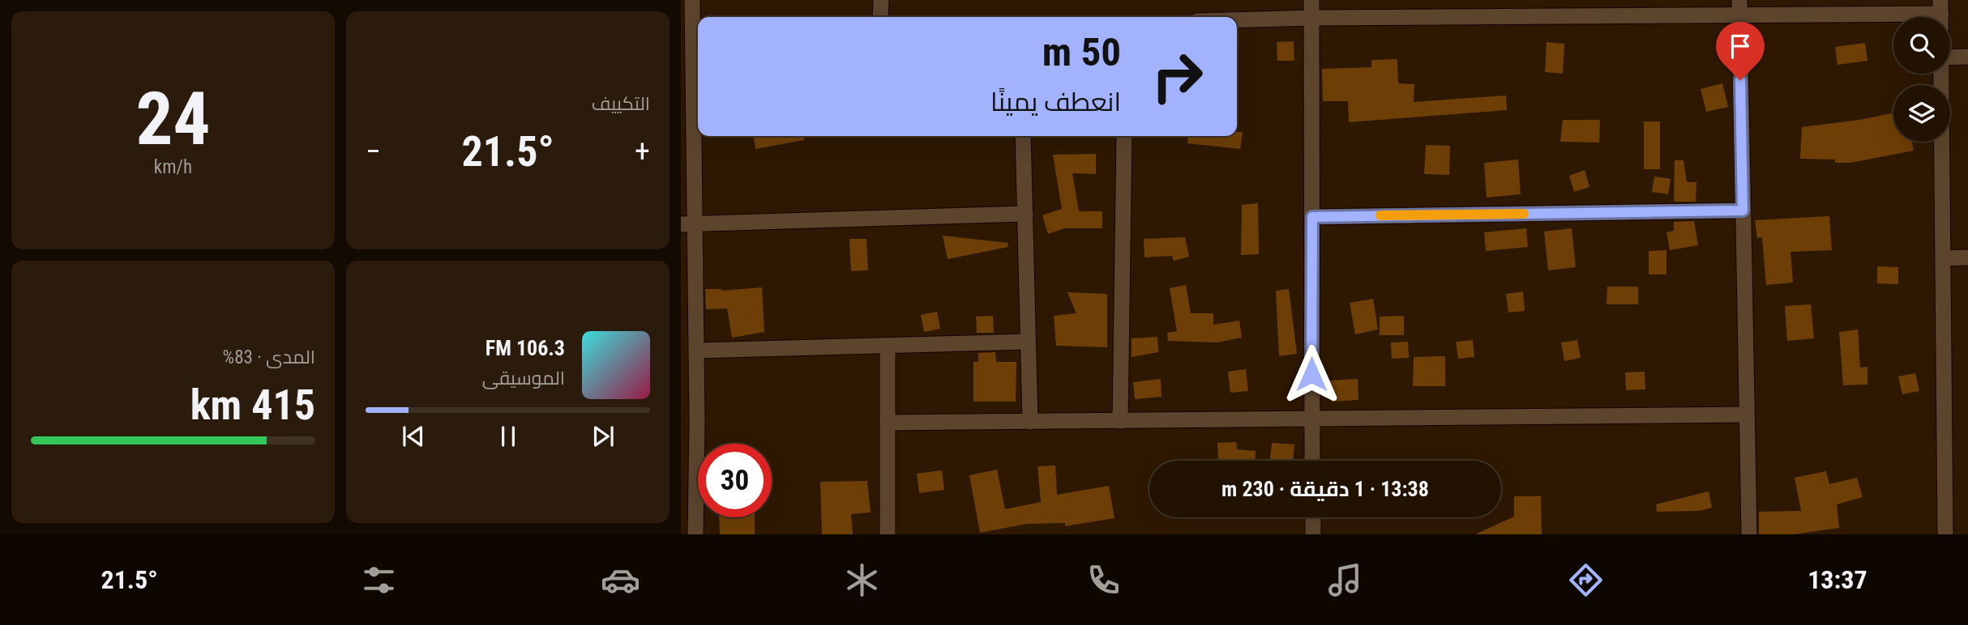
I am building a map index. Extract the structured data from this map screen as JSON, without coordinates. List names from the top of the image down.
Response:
{
  "page": {
    "tile": [
      "التكييف",
      ["24", "km/h"],
      ["المدى · 83%", "415 km"]
    ],
    "turn": ["50 m", "انعطف يمينًا"],
    "heat": ["−", "21.5°", "+"],
    "song": ["106.3 FM", "الموسيقى"],
    "limit": "30",
    "trip": "13:38 · 1 دقيقة · 230 m",
    "tabs": ["13:37", "21.5°"]
  }
}
